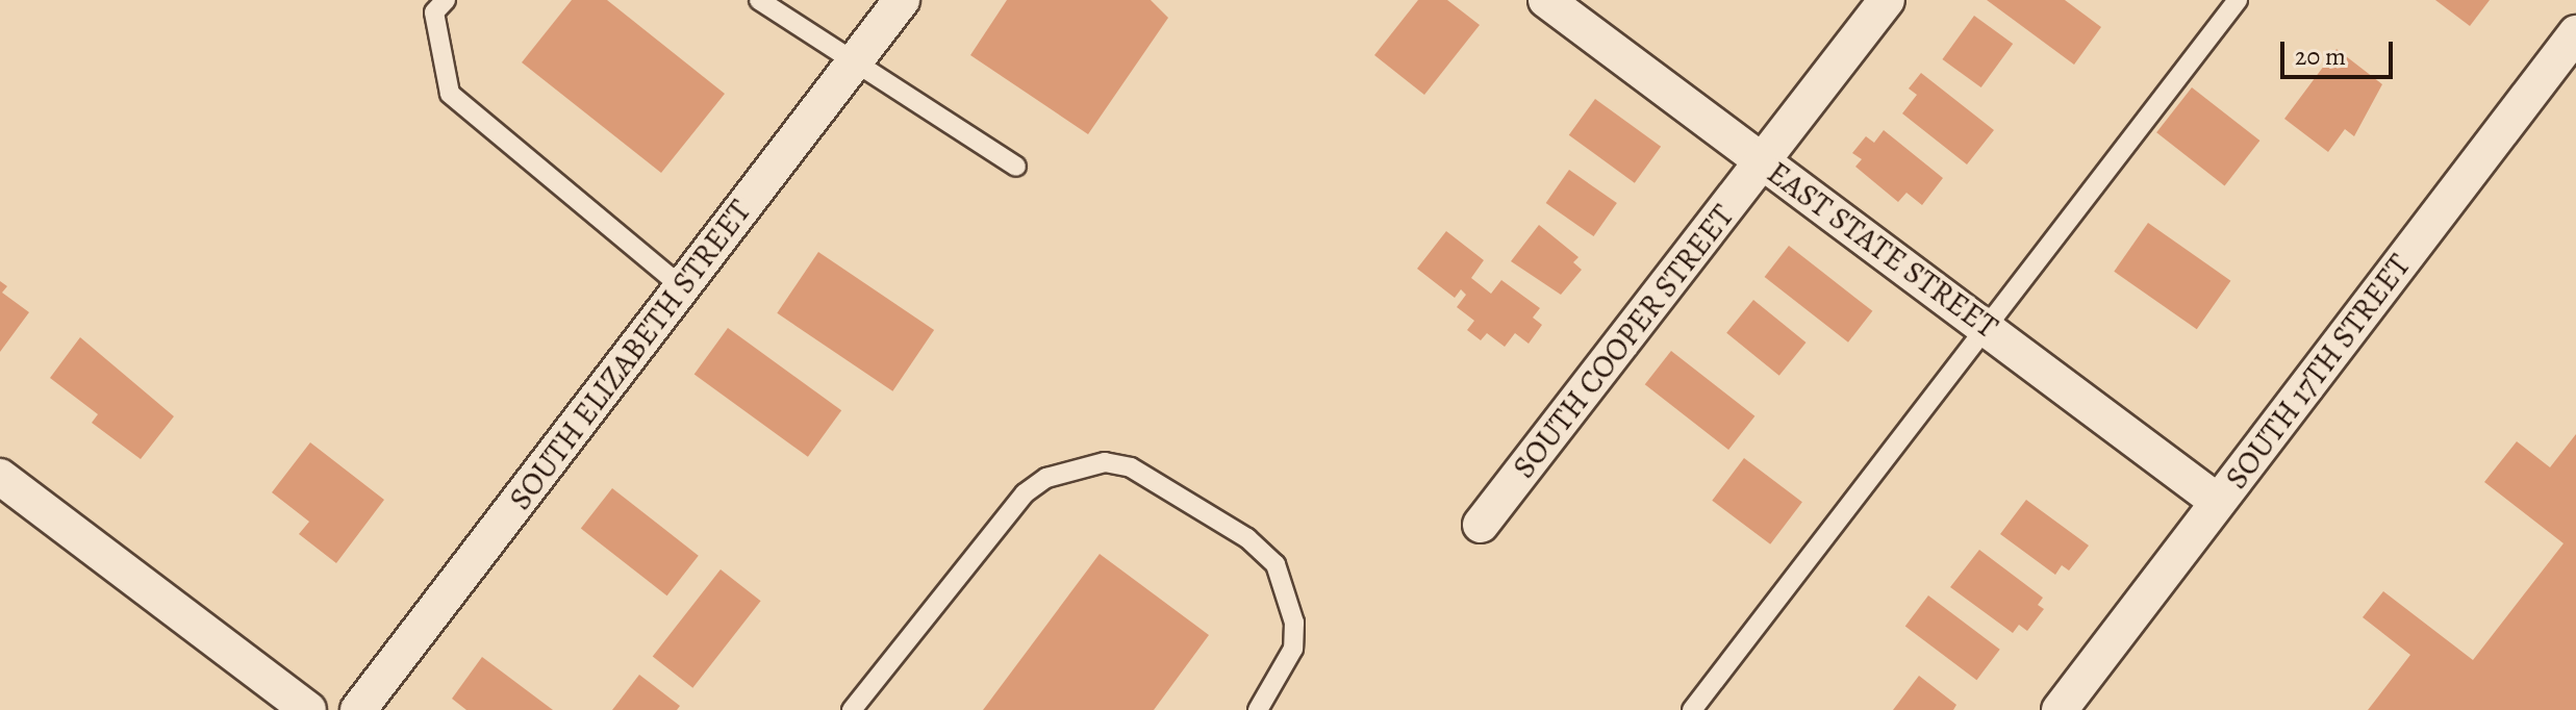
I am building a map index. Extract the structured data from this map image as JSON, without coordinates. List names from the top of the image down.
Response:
{
  "streets": {
    "street": [
      "EAST STATE STREET",
      "SOUTH COOPER STREET",
      "SOUTH ELIZABETH STREET",
      "SOUTH 17TH STREET"
    ]
  },
  "crossings": [
    ["EAST STATE STREET", "SOUTH COOPER STREET"],
    ["EAST STATE STREET", "SOUTH 17TH STREET"]
  ],
  "scale_bar": "20 m"
}
